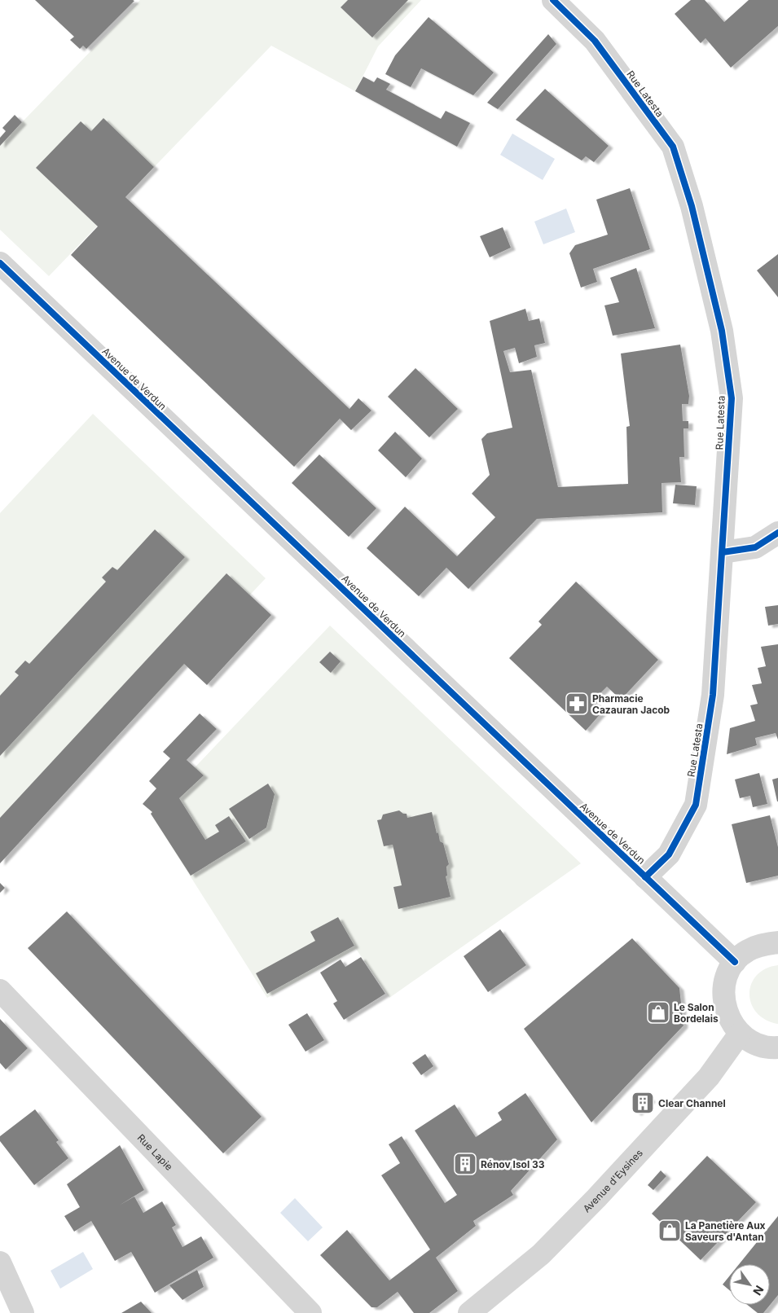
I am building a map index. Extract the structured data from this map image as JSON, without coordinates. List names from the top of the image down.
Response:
{
  "streets": {
    "street": [
      "Rue Latesta",
      "Avenue de Verdun",
      "Rue Lapie",
      "Avenue d'Eysines"
    ]
  },
  "crossings": [
    ["Rue Latesta", "Avenue de Verdun"]
  ],
  "places": {
    "pharmacy": ["Pharmacie Cazauran Jacob"],
    "shop": ["Le Salon Bordelais", "La Panetière Aux Saveurs d'Antan"],
    "building": ["Clear Channel", "Rénov Isol 33"]
  },
  "north": "bottom right"
}
